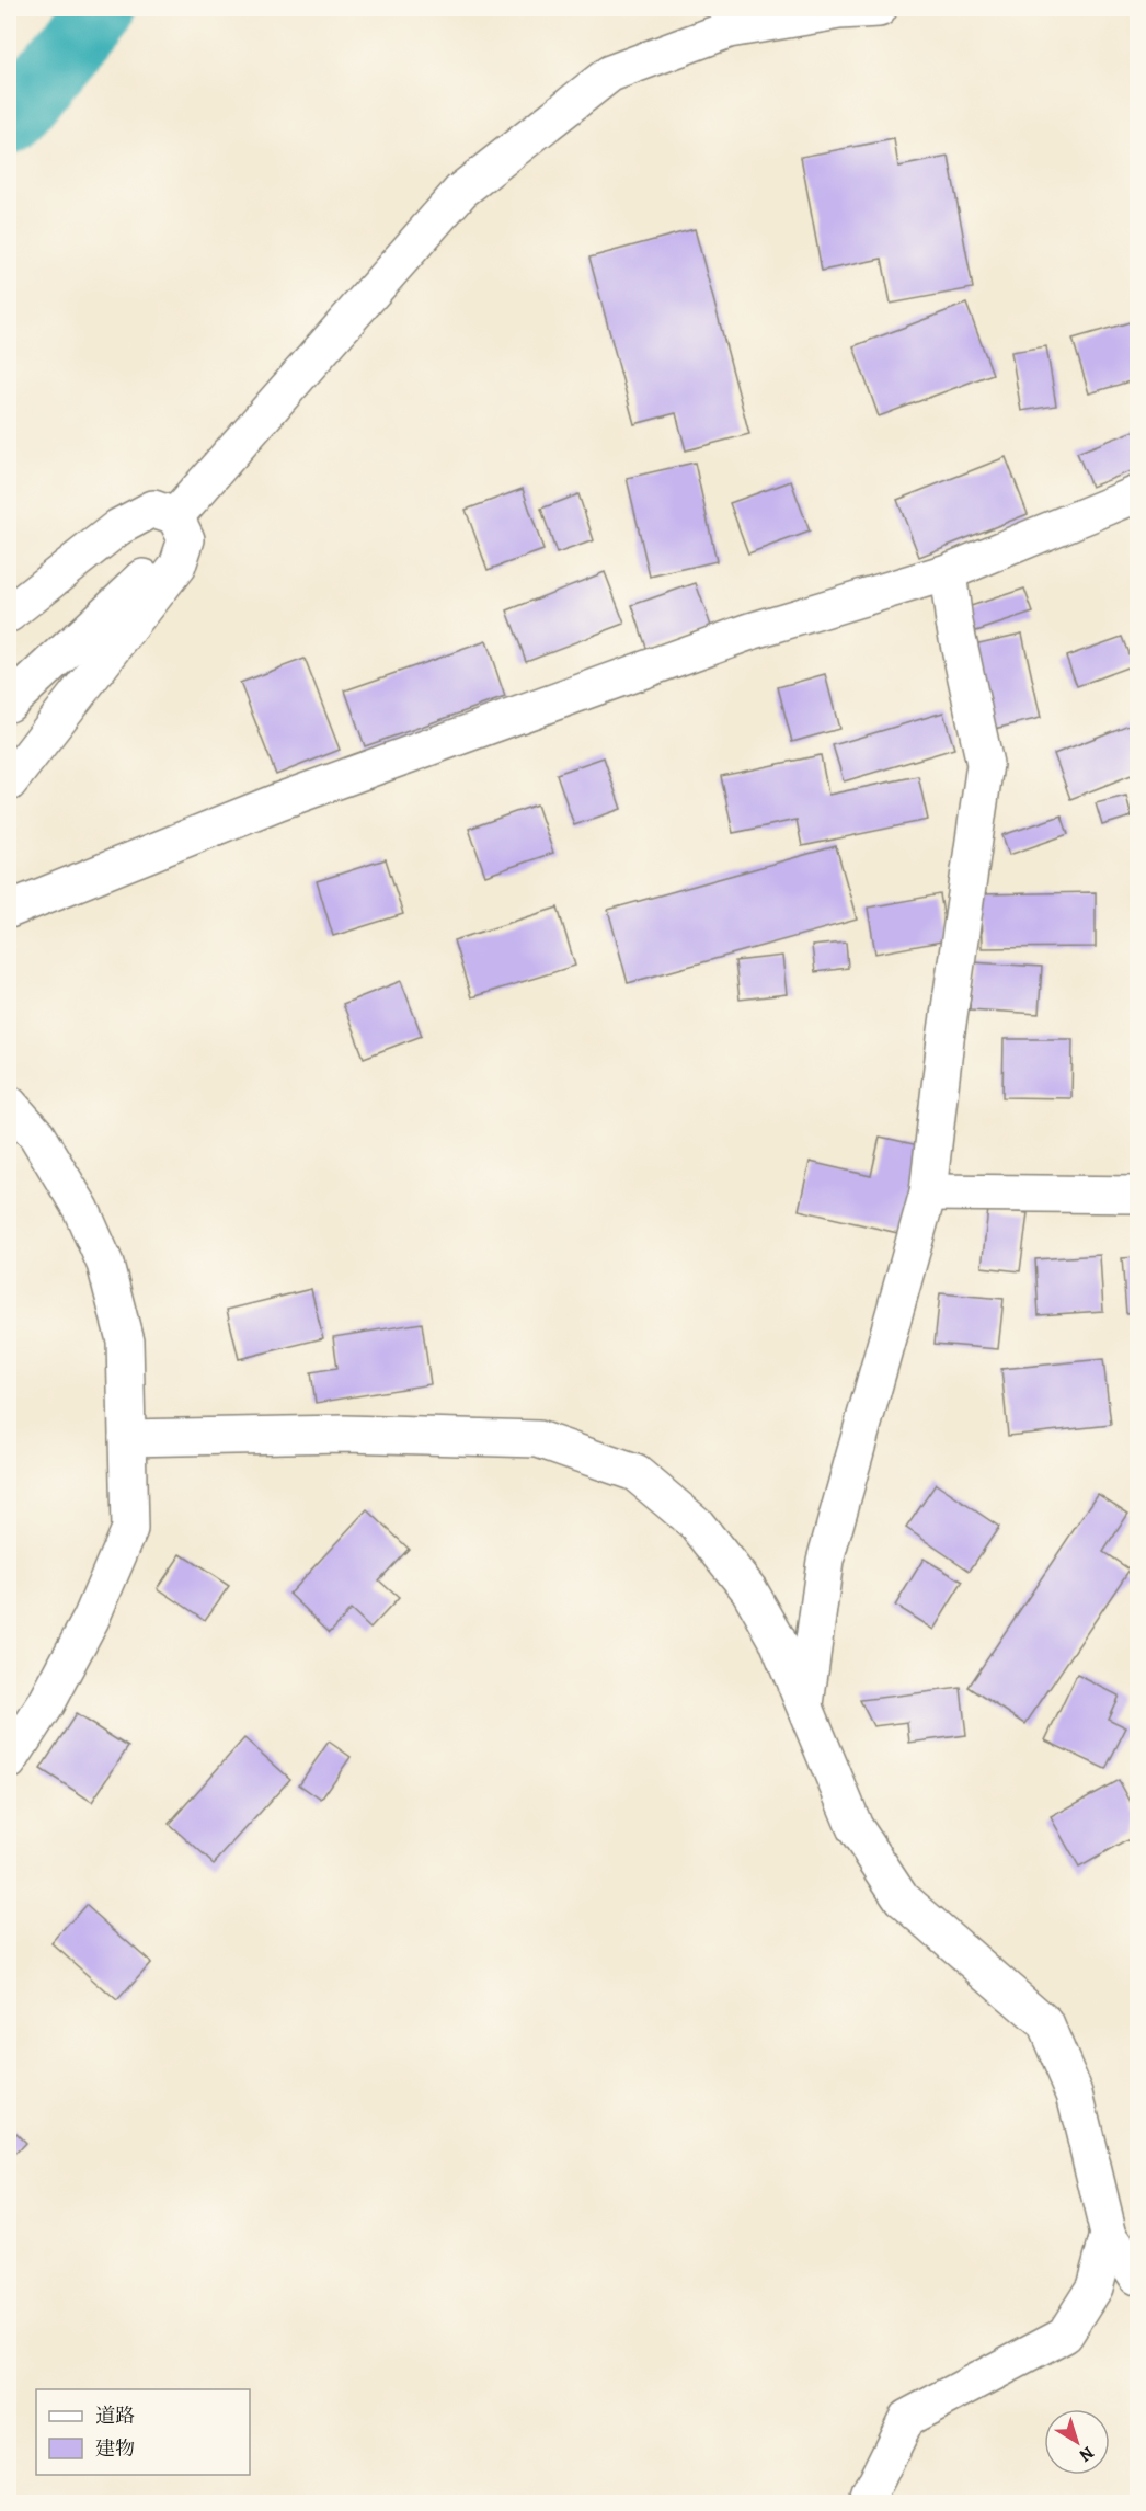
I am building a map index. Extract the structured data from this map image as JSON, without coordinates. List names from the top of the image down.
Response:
{
  "legend": ["道路", "建物"],
  "north": "bottom right"
}
